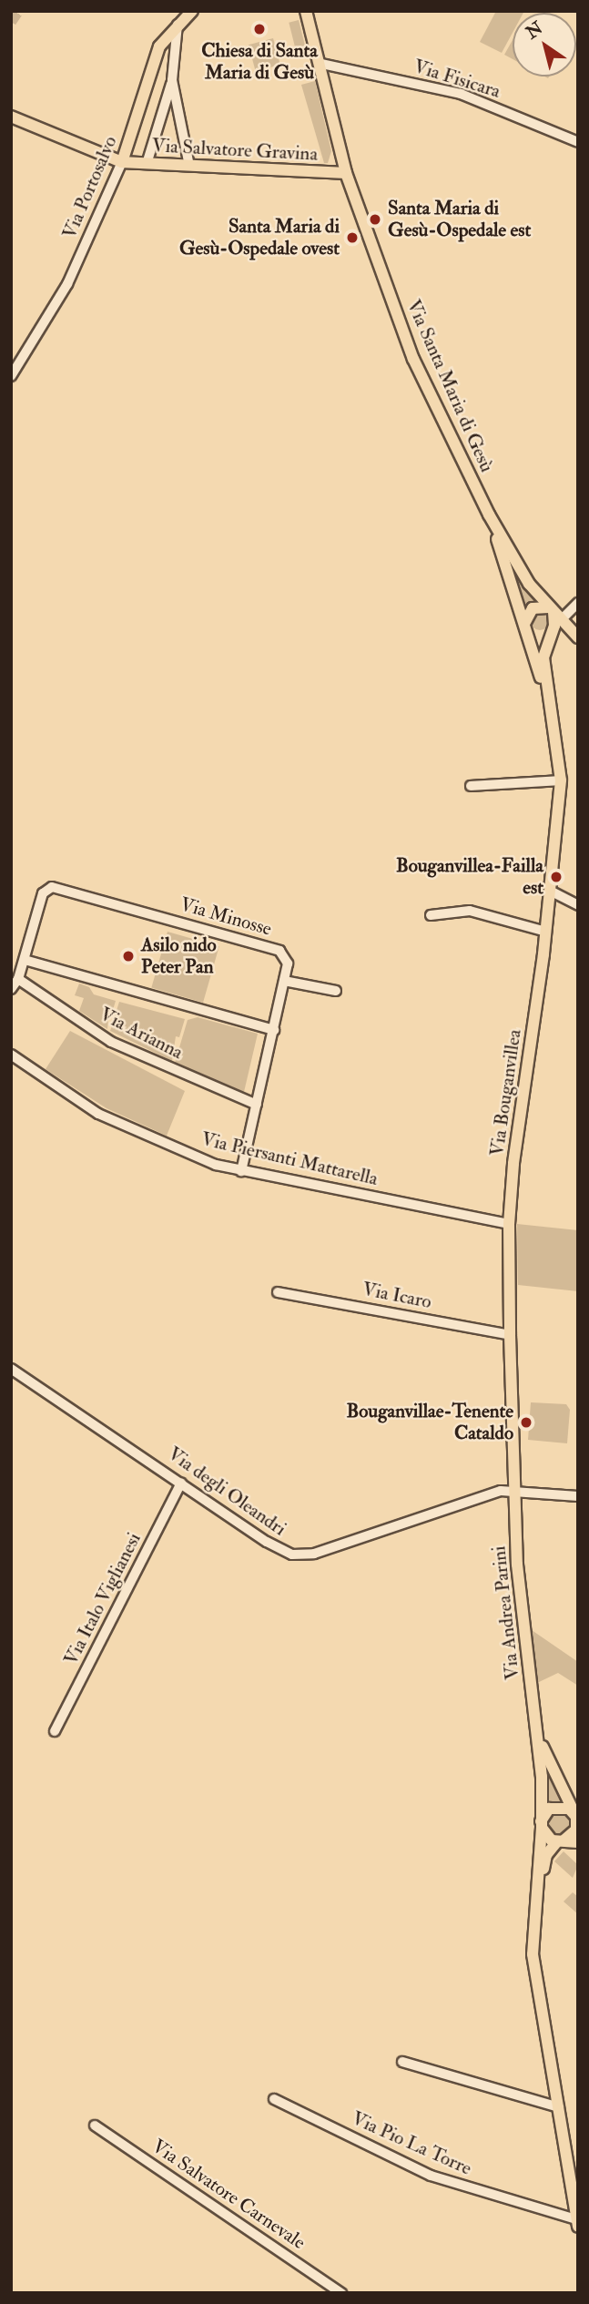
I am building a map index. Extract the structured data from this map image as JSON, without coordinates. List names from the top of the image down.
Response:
{
  "streets": {
    "main road": [
      "Via Salvatore Gravina",
      "Via Portosalvo",
      "Via Santa Maria di Gesù",
      "Via Bouganvillea",
      "Via Andrea Parini"
    ],
    "street": [
      "Via Fisicara",
      "Via Minosse",
      "Via Arianna",
      "Via Piersanti Mattarella",
      "Via Icaro",
      "Via degli Oleandri",
      "Via Italo Viglianesi",
      "Via Pio La Torre",
      "Via Salvatore Carnevale"
    ]
  },
  "crossings": [
    ["Via Salvatore Gravina", "Via Portosalvo"],
    ["Via Salvatore Gravina", "Via Santa Maria di Gesù"],
    ["Via Minosse", "Via Arianna"],
    ["Via Minosse", "Via Piersanti Mattarella"],
    ["Via Bouganvillea", "Via Piersanti Mattarella"],
    ["Via Bouganvillea", "Via Icaro"],
    ["Via Bouganvillea", "Via degli Oleandri"],
    ["Via Bouganvillea", "Via Andrea Parini"],
    ["Via degli Oleandri", "Via Italo Viglianesi"],
    ["Via degli Oleandri", "Via Andrea Parini"]
  ],
  "places": [
    "Chiesa di Santa Maria di Gesù",
    "Santa Maria di Gesù-Ospedale est",
    "Santa Maria di Gesù-Ospedale ovest",
    "Bouganvillea-Failla est",
    "Asilo nido Peter Pan",
    "Bouganvillae-Tenente Cataldo"
  ],
  "north": "top left"
}
